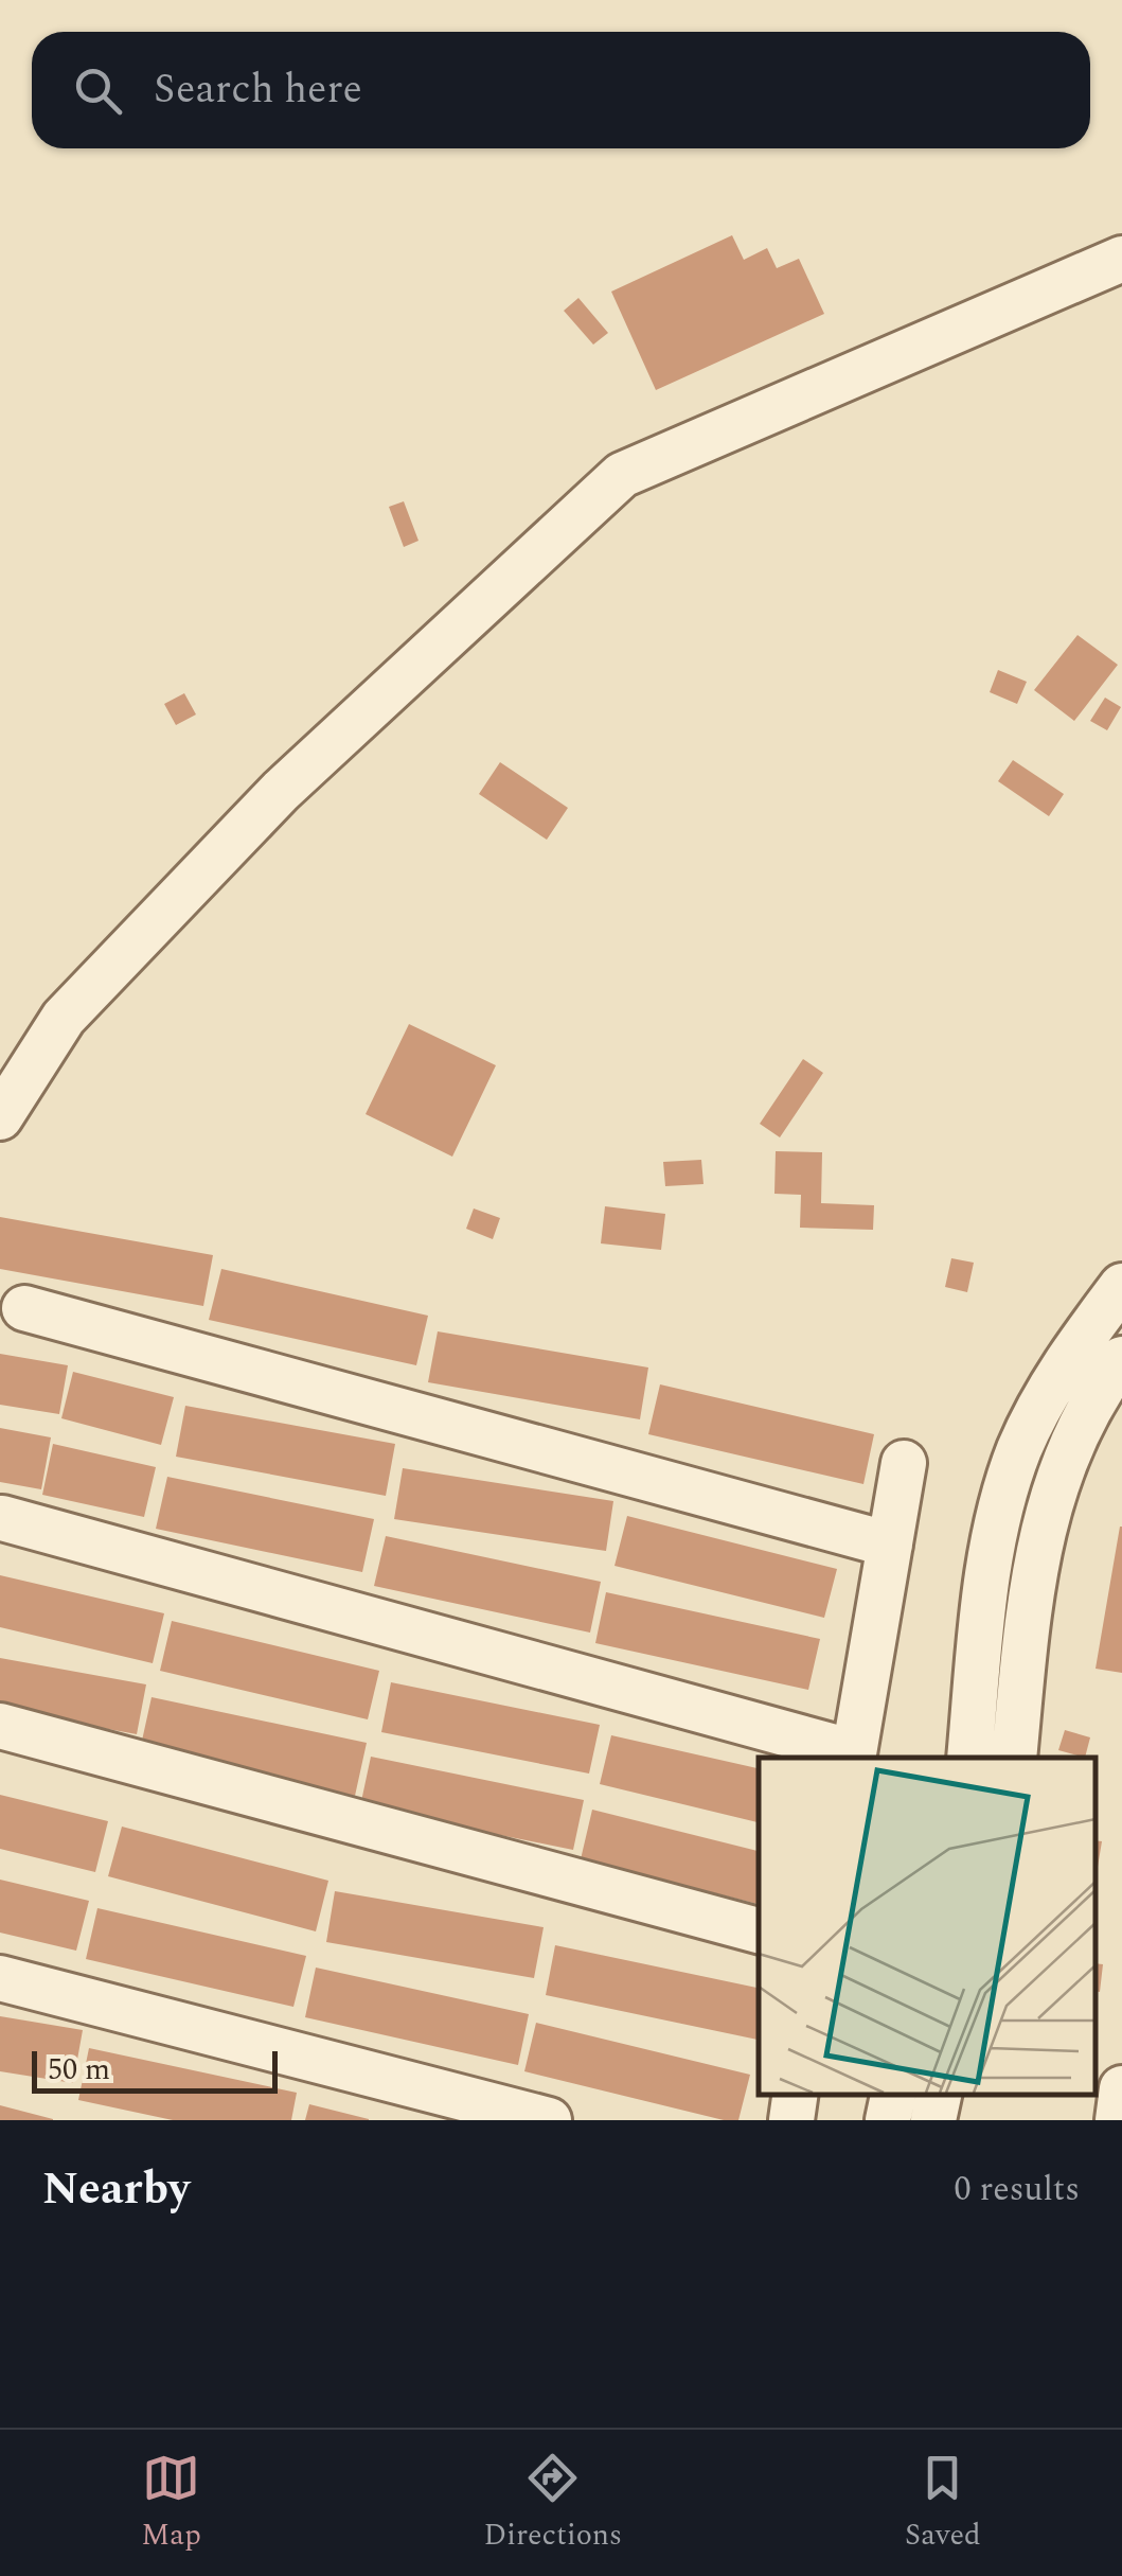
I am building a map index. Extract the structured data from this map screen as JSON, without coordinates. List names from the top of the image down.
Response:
{
  "scale_bar": "50 m",
  "page": {
    "search": "Search here",
    "scale": "50 m",
    "heading": ["Nearby", "0 results"],
    "nav": ["Map", "Directions", "Saved"]
  }
}
